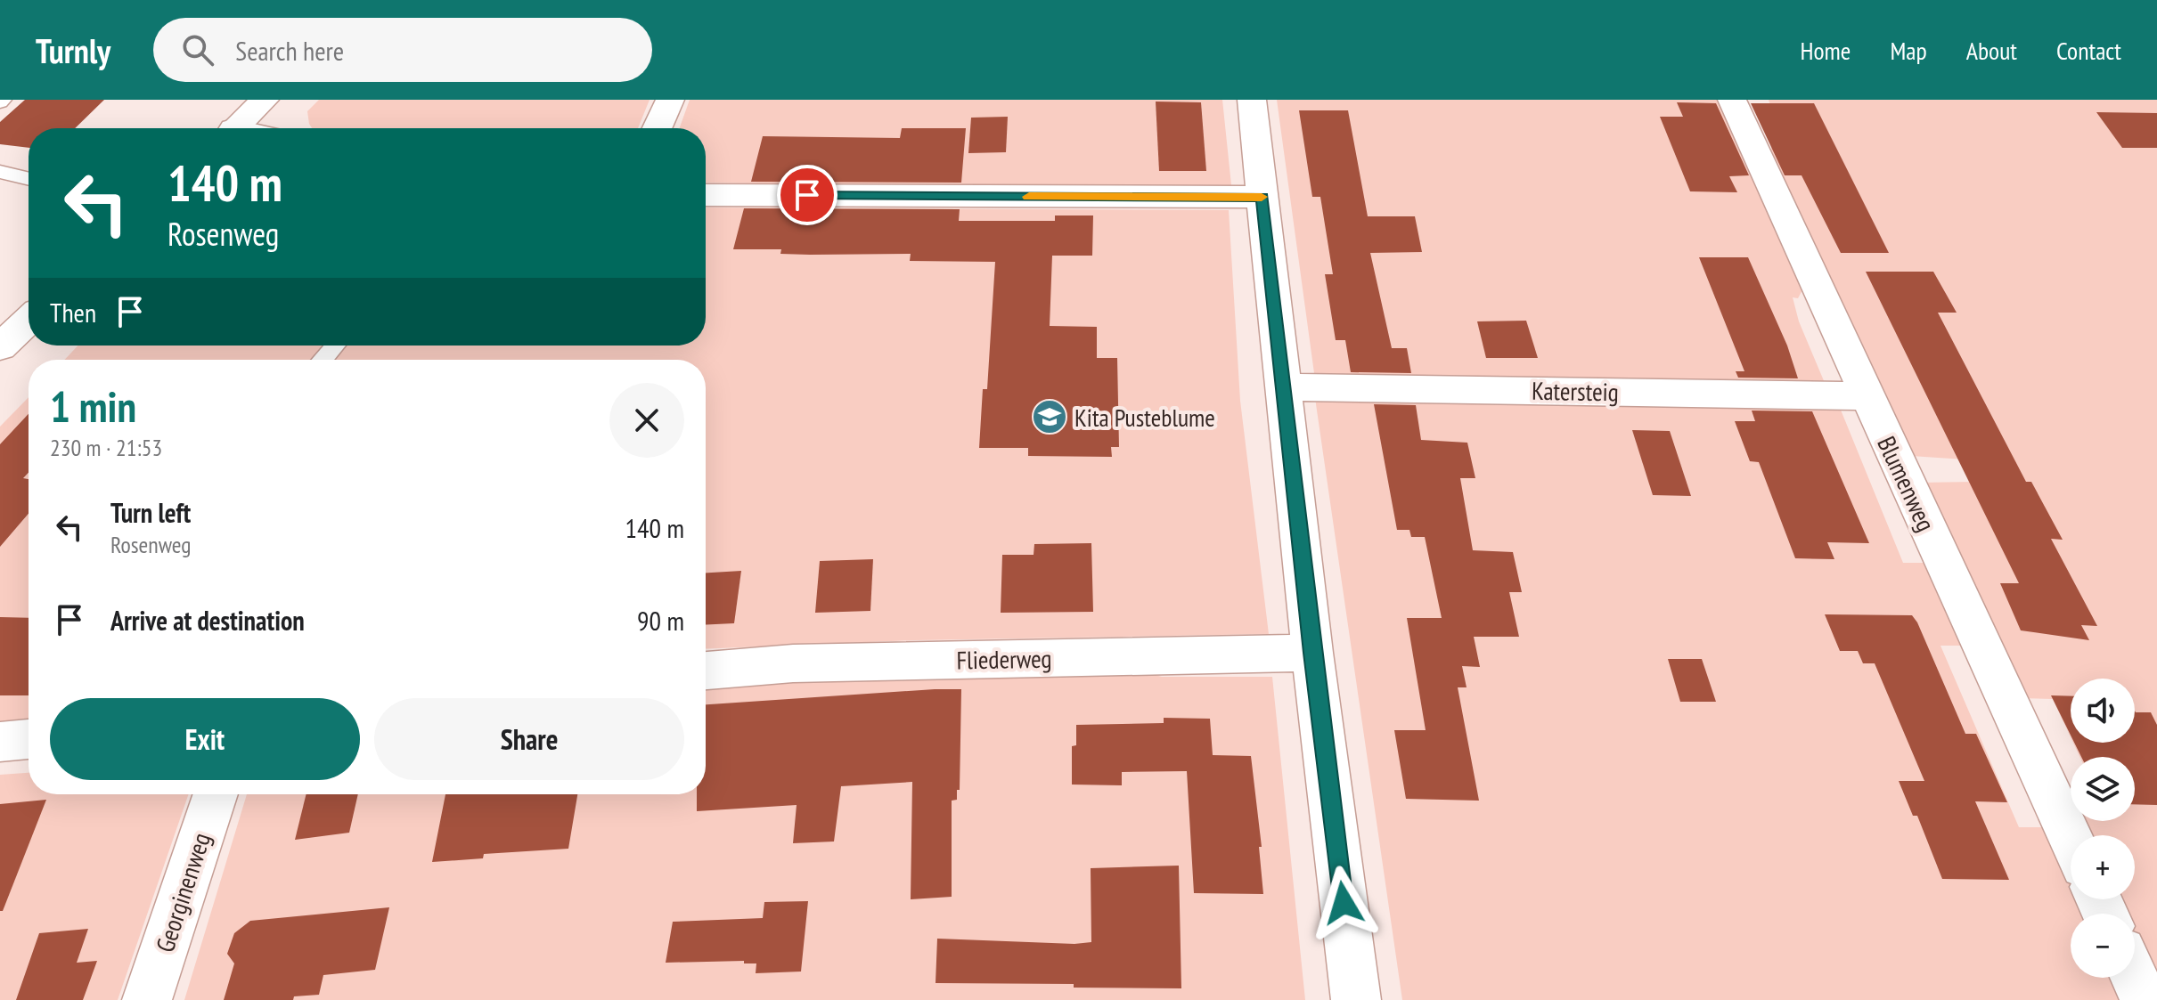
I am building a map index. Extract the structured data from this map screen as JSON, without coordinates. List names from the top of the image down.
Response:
{
  "streets": {
    "street": [
      "Katersteig",
      "Blumenweg",
      "Fliederweg",
      "Georginenweg"
    ]
  },
  "crossings": [
    ["Katersteig", "Blumenweg"]
  ],
  "places": {
    "school or university": ["Kita Pusteblume"]
  },
  "page": {
    "header": "Turnly",
    "search": "Search here",
    "nav": [
      "Home",
      "Map",
      "About",
      "Contact"
    ],
    "turn": ["140 m", "Rosenweg"],
    "then": "Then",
    "heading": ["1 min", "230 m · 21:53"],
    "list": [
      {
        "name": "Turn left",
        "note": "Rosenweg",
        "value": "140 m"
      },
      {
        "name": "Arrive at destination",
        "value": "90 m"
      }
    ],
    "map_buttons": ["+", "−"],
    "buttons": ["Exit", "Share"]
  }
}
